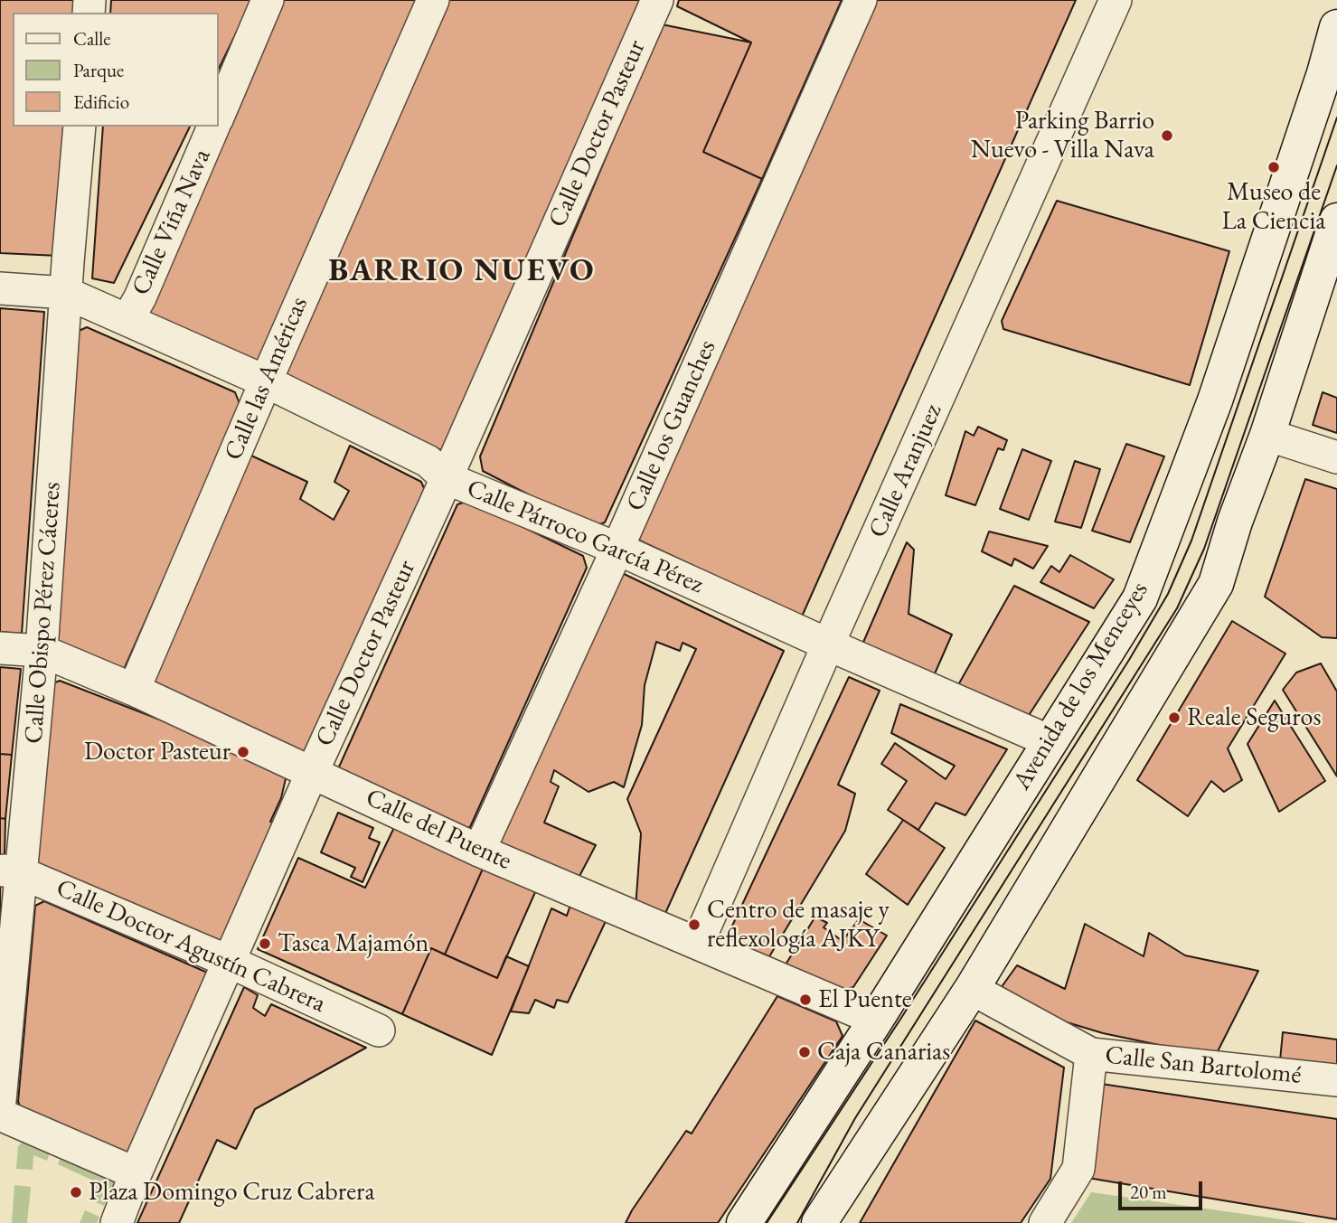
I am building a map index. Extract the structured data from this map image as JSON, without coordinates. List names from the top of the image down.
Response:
{
  "streets": {
    "main road": ["Avenida de los Menceyes"],
    "street": [
      "Calle Doctor Pasteur",
      "Calle Viña Nava",
      "Calle las Américas",
      "Calle los Guanches",
      "Calle Aranjuez",
      "Calle Párroco García Pérez",
      "Calle Obispo Pérez Cáceres",
      "Calle del Puente",
      "Calle Doctor Agustín Cabrera",
      "Calle San Bartolomé"
    ]
  },
  "crossings": [
    ["Calle Doctor Pasteur", "Calle Párroco García Pérez"],
    ["Calle Doctor Pasteur", "Calle del Puente"],
    ["Calle Doctor Pasteur", "Calle Doctor Agustín Cabrera"],
    ["Calle Viña Nava", "Calle Párroco García Pérez"],
    ["Calle las Américas", "Calle Párroco García Pérez"],
    ["Calle las Américas", "Calle del Puente"],
    ["Calle los Guanches", "Calle Párroco García Pérez"],
    ["Calle los Guanches", "Calle del Puente"],
    ["Calle Aranjuez", "Calle Párroco García Pérez"],
    ["Calle Aranjuez", "Calle del Puente"],
    ["Calle Párroco García Pérez", "Calle Obispo Pérez Cáceres"],
    ["Calle Párroco García Pérez", "Avenida de los Menceyes"],
    ["Calle Obispo Pérez Cáceres", "Calle del Puente"],
    ["Calle Obispo Pérez Cáceres", "Calle Doctor Agustín Cabrera"],
    ["Avenida de los Menceyes", "Calle del Puente"]
  ],
  "districts": ["BARRIO NUEVO"],
  "places": [
    "Parking Barrio Nuevo - Villa Nava",
    "Museo de La Ciencia",
    "Reale Seguros",
    "Doctor Pasteur",
    "Centro de masaje y reflexología AJKY",
    "Tasca Majamón",
    "El Puente",
    "Caja Canarias",
    "Plaza Domingo Cruz Cabrera"
  ],
  "legend": ["Calle", "Parque", "Edificio"],
  "scale_bar": "20 m"
}
